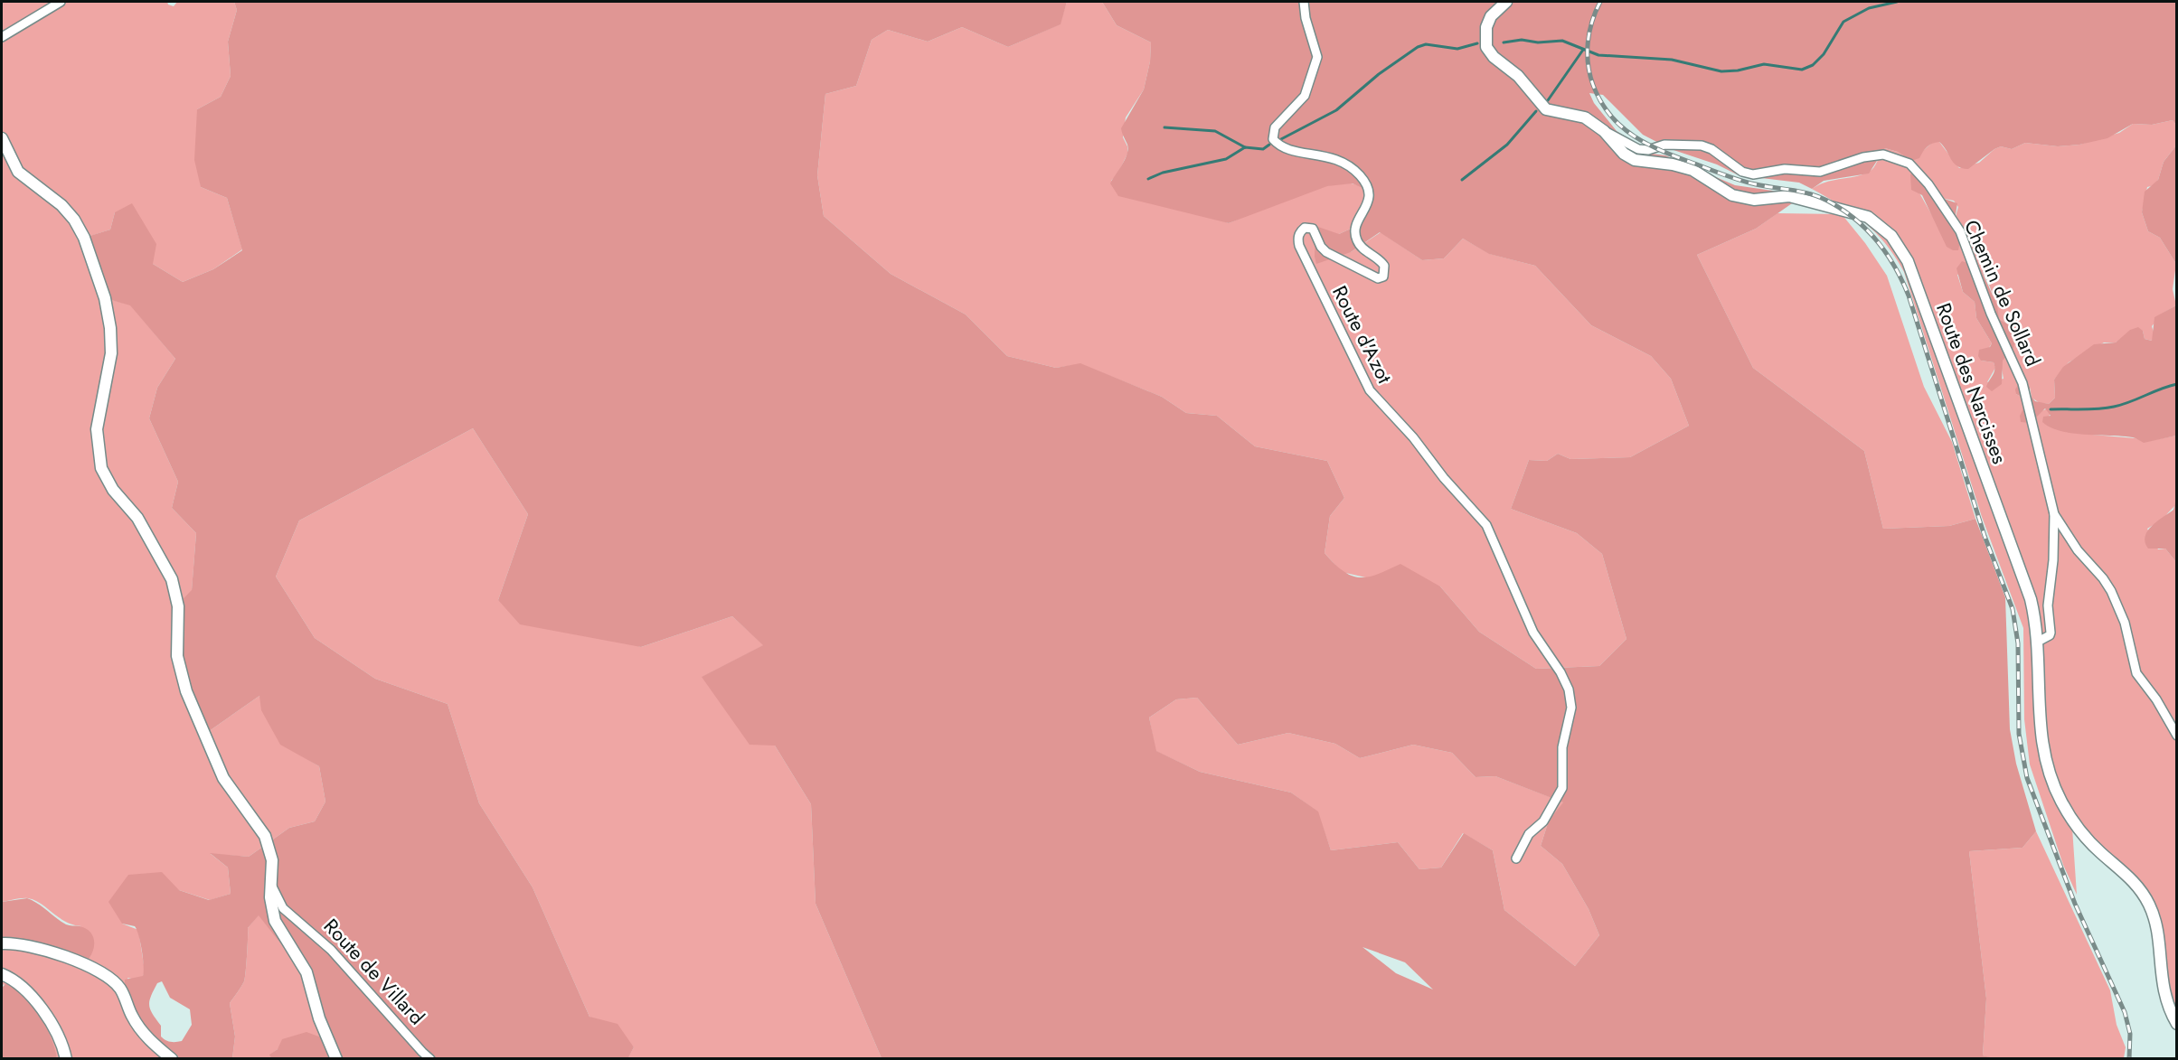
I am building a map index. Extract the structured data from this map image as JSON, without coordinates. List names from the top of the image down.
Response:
{
  "streets": {
    "street": [
      "Chemin de Sollard",
      "Route d'Azot",
      "Route des Narcisses",
      "Route de Villard"
    ]
  },
  "crossings": [
    ["Chemin de Sollard", "Route des Narcisses"]
  ]
}
